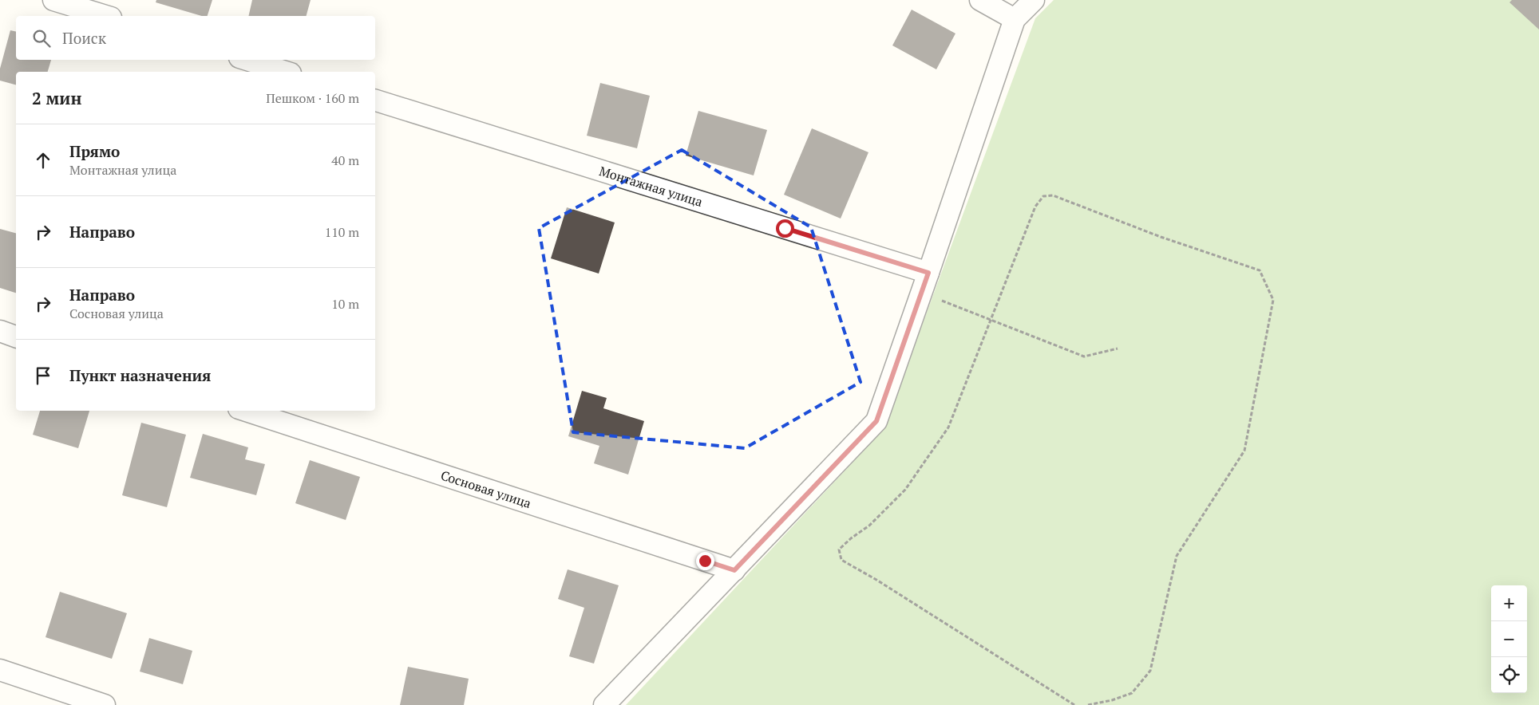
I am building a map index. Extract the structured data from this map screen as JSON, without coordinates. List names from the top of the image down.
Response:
{
  "streets": {
    "street": ["Монтажная улица", "Сосновая улица"]
  },
  "page": {
    "search": "Поиск",
    "heading": ["2 мин", "Пешком · 160 m"],
    "list": [
      ["Прямо", "Монтажная улица", "40 m"],
      ["Направо", "110 m"],
      ["Направо", "Сосновая улица", "10 m"],
      "Пункт назначения"
    ],
    "map_buttons": ["+", "−"]
  }
}
